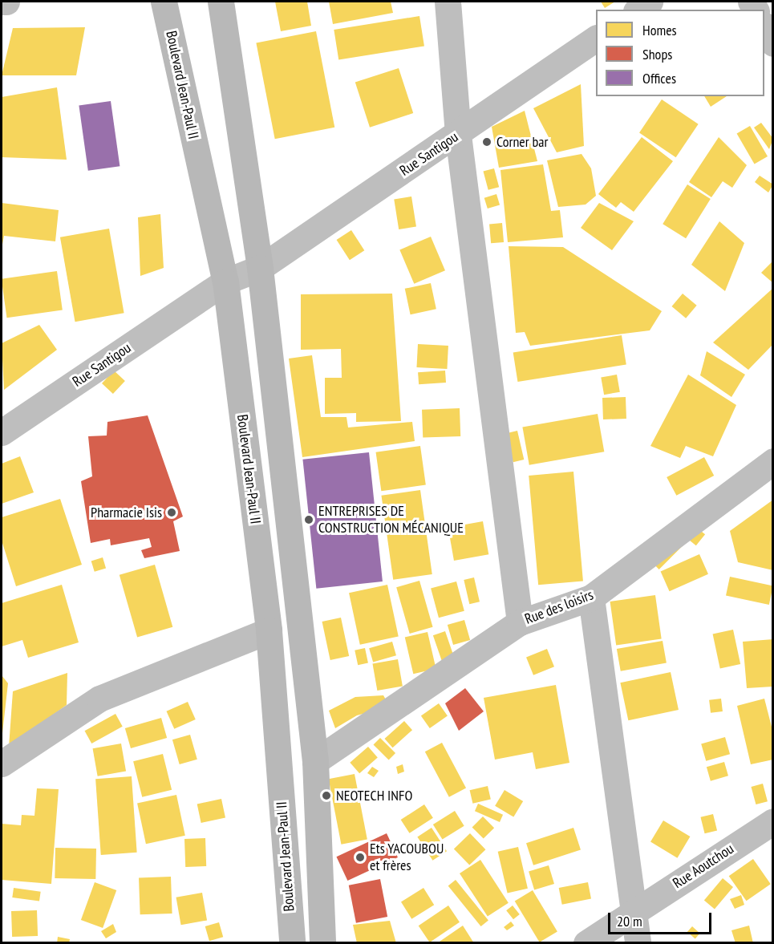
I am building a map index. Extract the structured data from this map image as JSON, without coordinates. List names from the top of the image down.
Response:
{
  "streets": {
    "main road": ["Boulevard Jean-Paul II"],
    "street": ["Rue Santigou", "Rue des loisirs", "Rue Aoutchou"]
  },
  "crossings": [
    ["Boulevard Jean-Paul II", "Rue Santigou"]
  ],
  "places": [
    "Corner bar",
    "Pharmacie Isis",
    "ENTREPRISES DE CONSTRUCTION MÉCANIQUE",
    "NEOTECH INFO",
    "Ets YACOUBOU et frères"
  ],
  "legend": ["Homes", "Shops", "Offices"],
  "scale_bar": "20 m"
}
